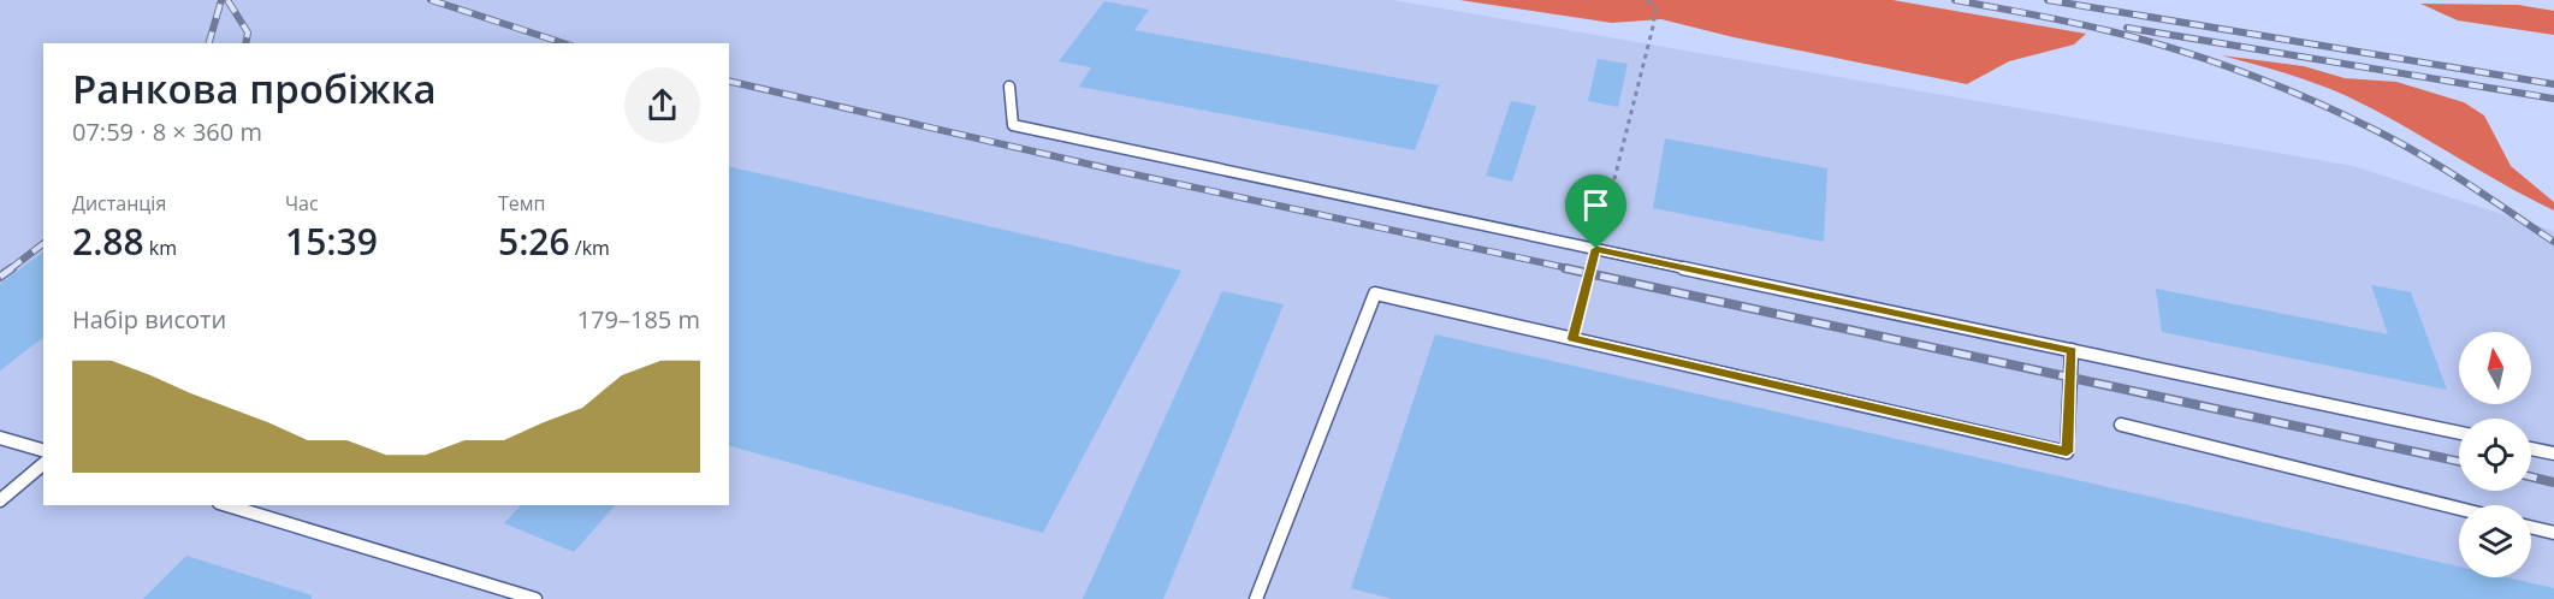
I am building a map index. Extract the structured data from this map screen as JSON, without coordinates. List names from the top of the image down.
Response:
{
  "north": "top",
  "page": {
    "heading": ["Ранкова пробіжка", "07:59 · 8 × 360 m"],
    "stats": [
      ["Дистанція", "2.88 km"],
      ["Час", "15:39"],
      ["Темп", "5:26 /km"]
    ],
    "chart": ["Набір висоти", "179–185 m"]
  }
}
